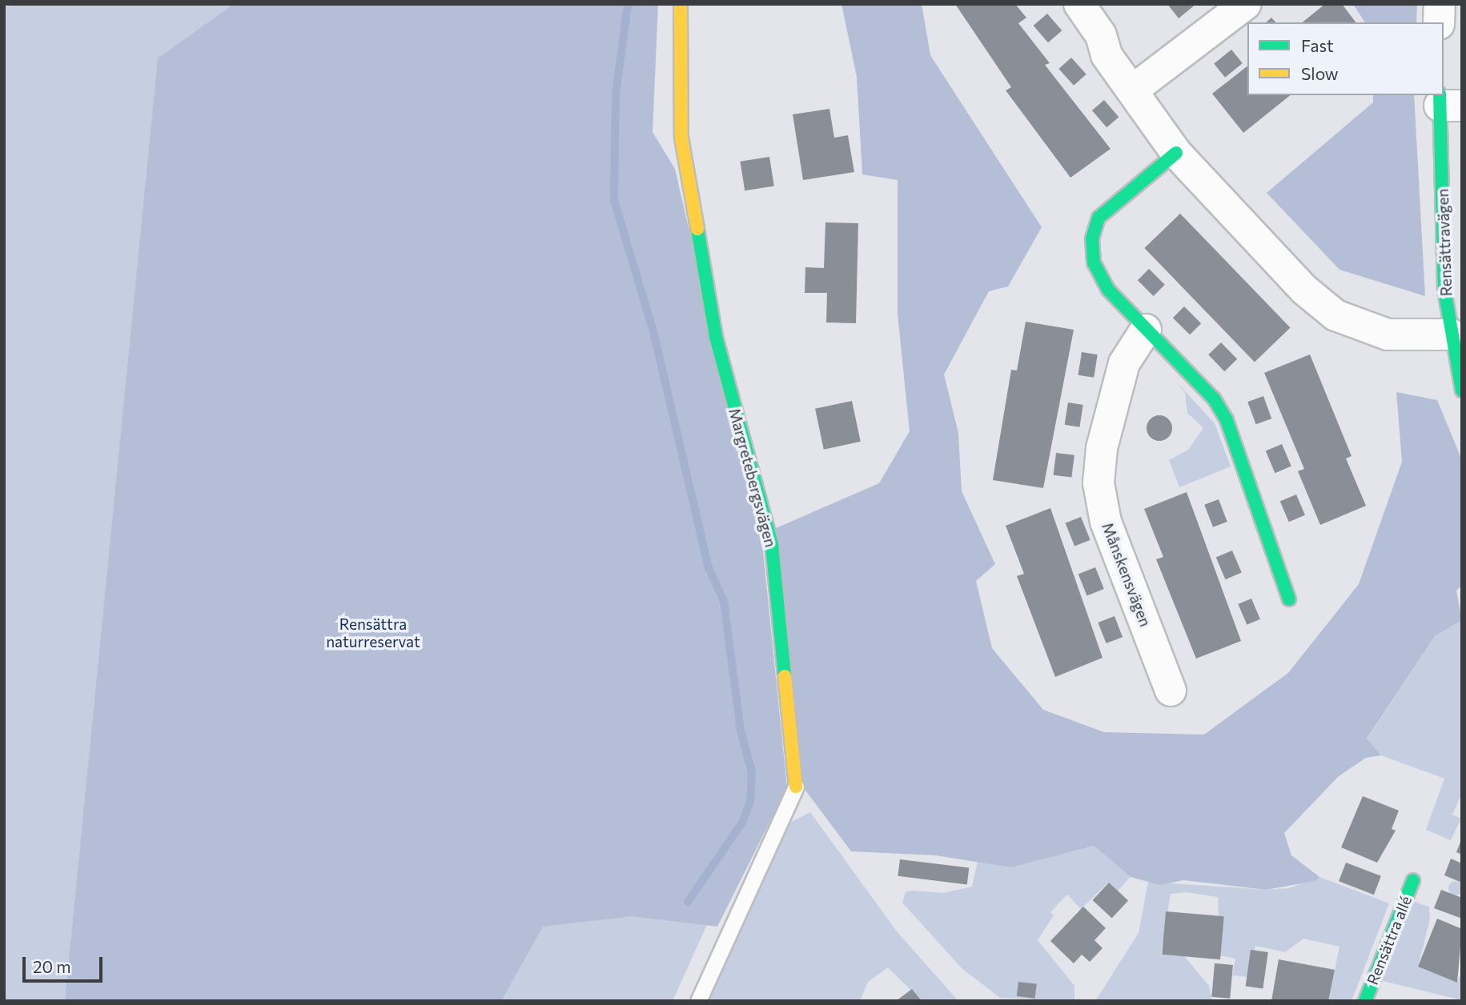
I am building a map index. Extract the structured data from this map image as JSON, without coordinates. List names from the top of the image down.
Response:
{
  "streets": {
    "street": [
      "Rensättravägen",
      "Margretebergsvägen",
      "Månskensvägen",
      "Rensättra allé"
    ]
  },
  "parks": ["Rensättra naturreservat"],
  "legend": ["Fast", "Slow"],
  "scale_bar": "20 m"
}
